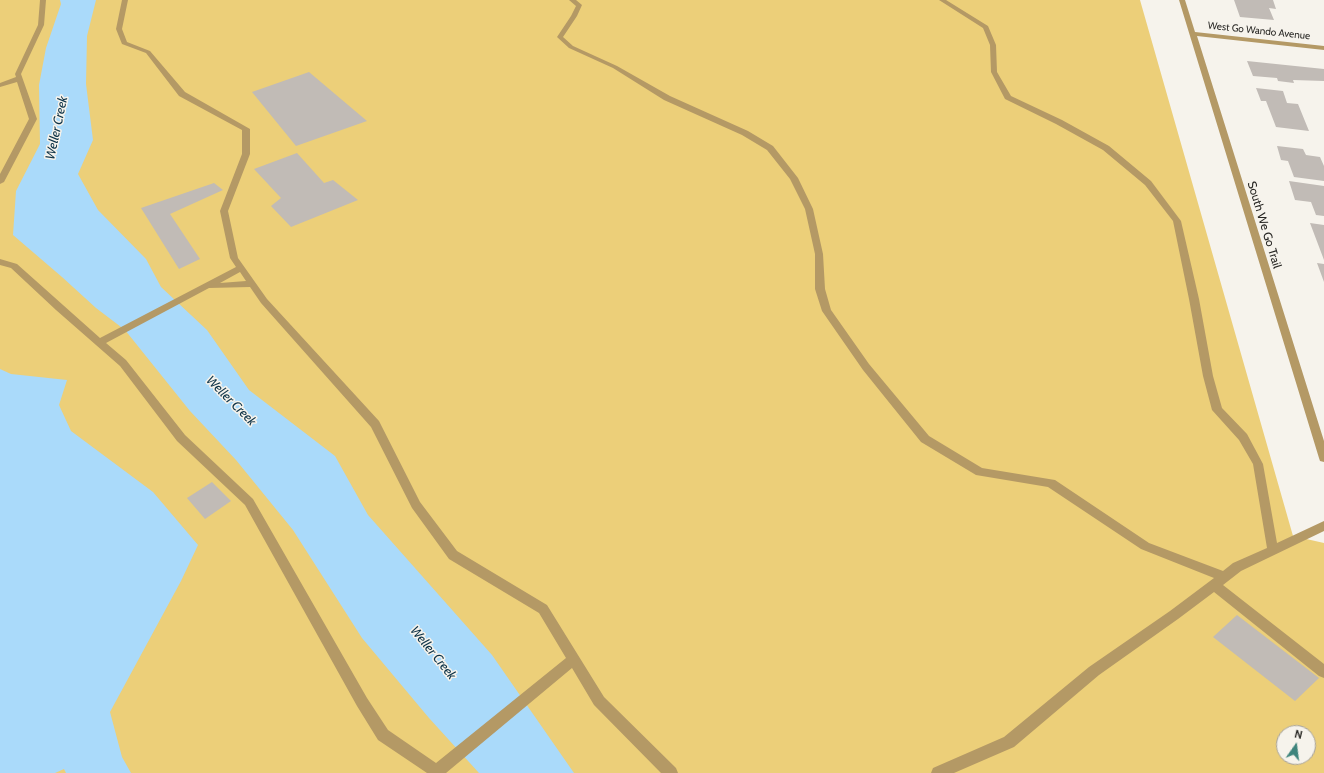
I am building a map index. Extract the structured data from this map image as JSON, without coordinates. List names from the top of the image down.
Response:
{
  "streets": {
    "street": ["West Go Wando Avenue", "South We Go Trail"]
  },
  "crossings": [
    ["West Go Wando Avenue", "South We Go Trail"]
  ],
  "water": ["Weller Creek"],
  "north": "top"
}
